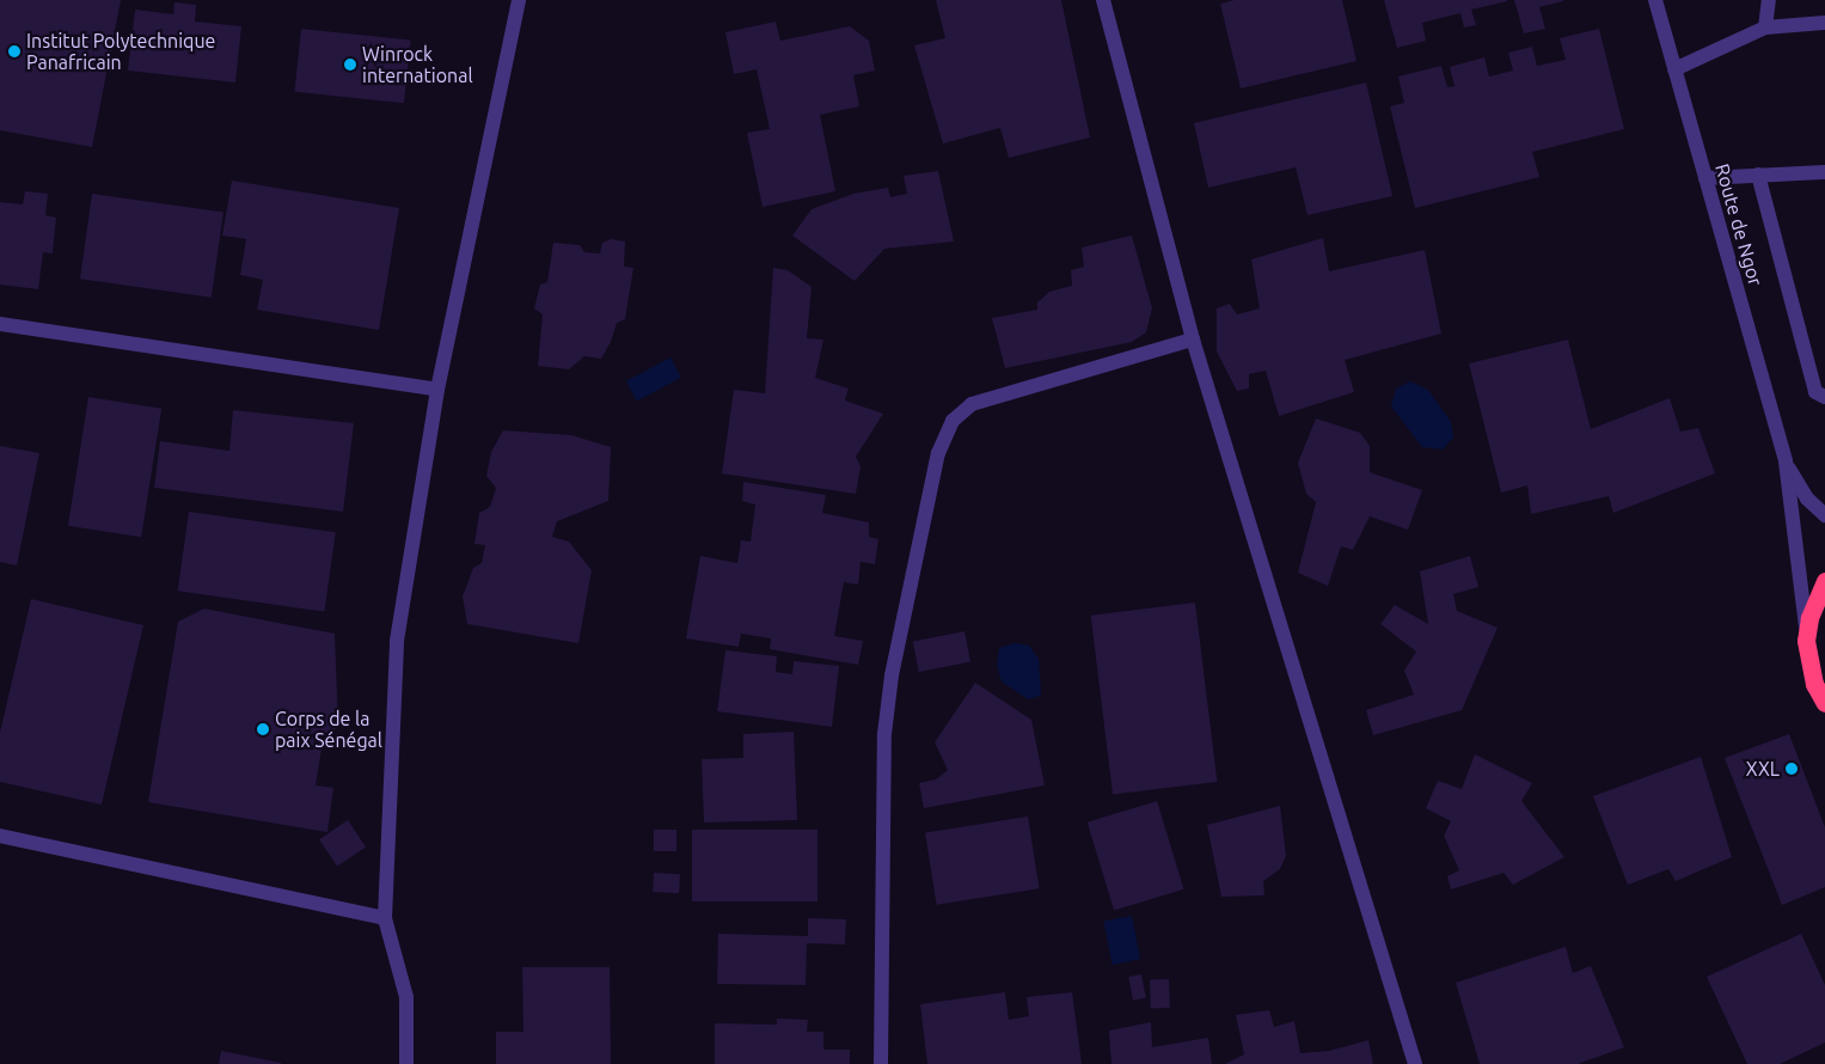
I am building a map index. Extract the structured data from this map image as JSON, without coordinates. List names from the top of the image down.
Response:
{
  "streets": {
    "street": ["Route de Ngor"]
  },
  "places": [
    "Institut Polytechnique Panafricain",
    "Winrock international",
    "Corps de la paix Sénégal",
    "XXL"
  ]
}
